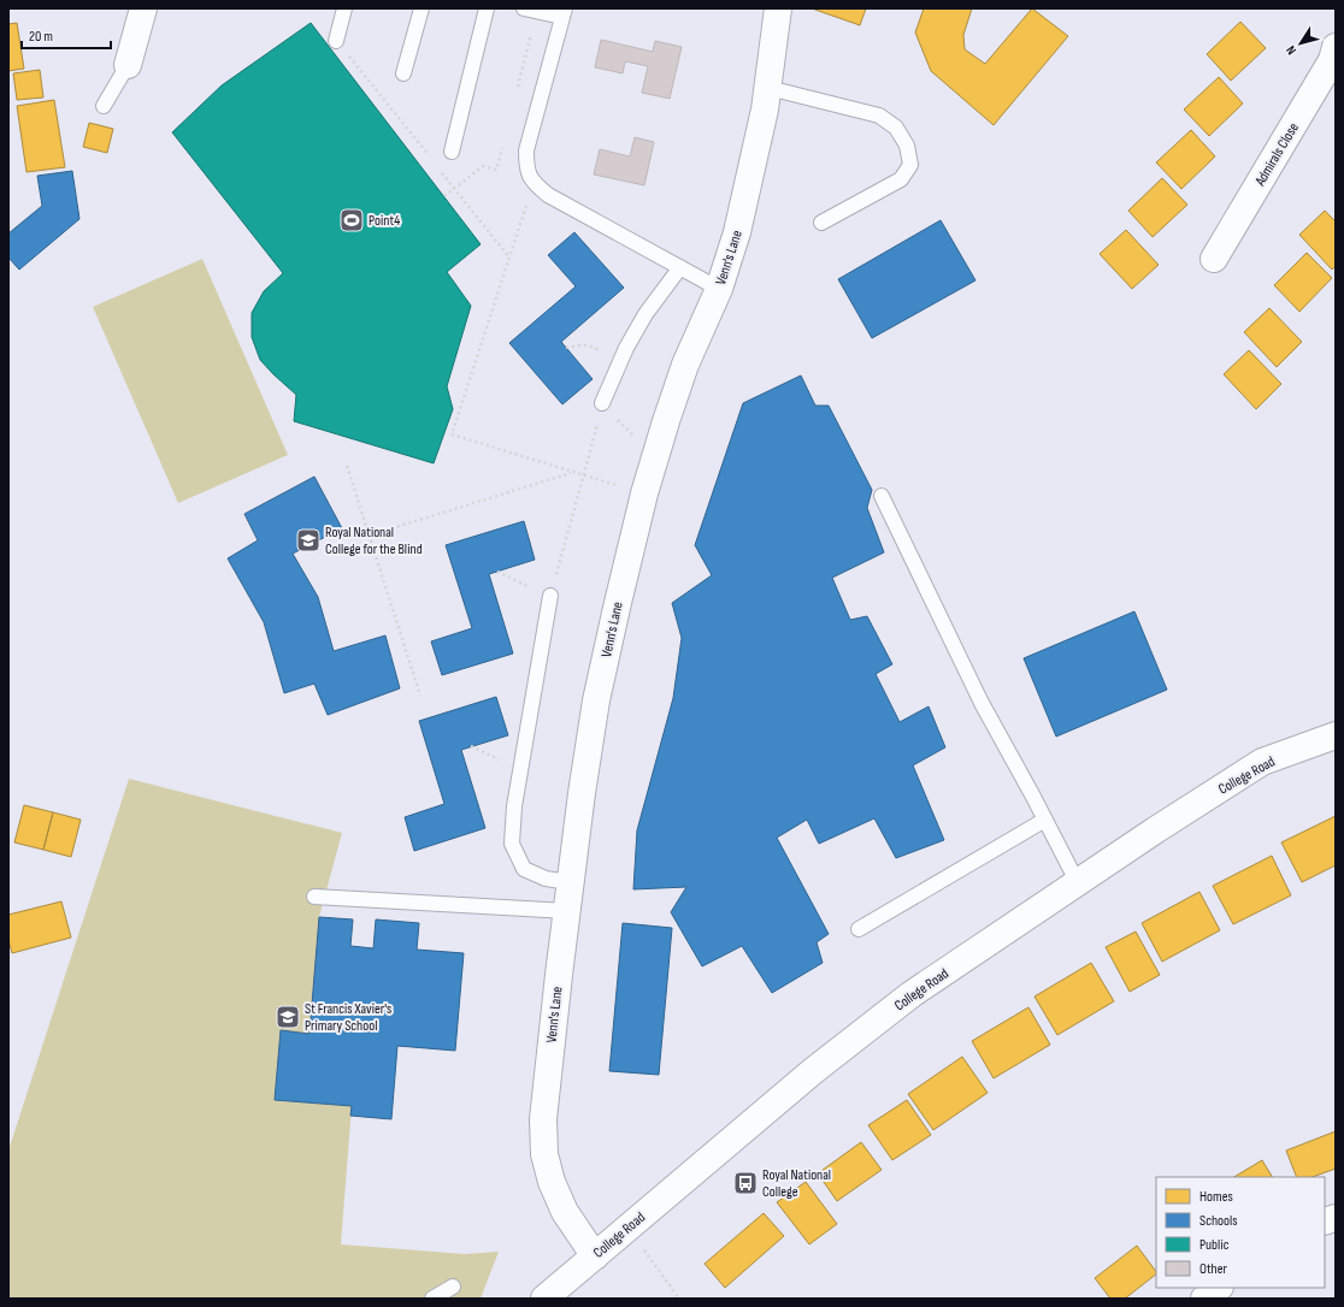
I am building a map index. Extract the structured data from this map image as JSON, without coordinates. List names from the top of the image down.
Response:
{
  "streets": {
    "street": ["Admirals Close", "Venn's Lane", "College Road"]
  },
  "crossings": [
    ["Venn's Lane", "College Road"]
  ],
  "places": {
    "sports": ["Point4"],
    "school or university": ["Royal National College for the Blind", "St Francis Xavier's Primary School"],
    "bus stop": ["Royal National College"]
  },
  "legend": [
    "Homes",
    "Schools",
    "Public",
    "Other"
  ],
  "scale_bar": "20 m",
  "north": "bottom left"
}
